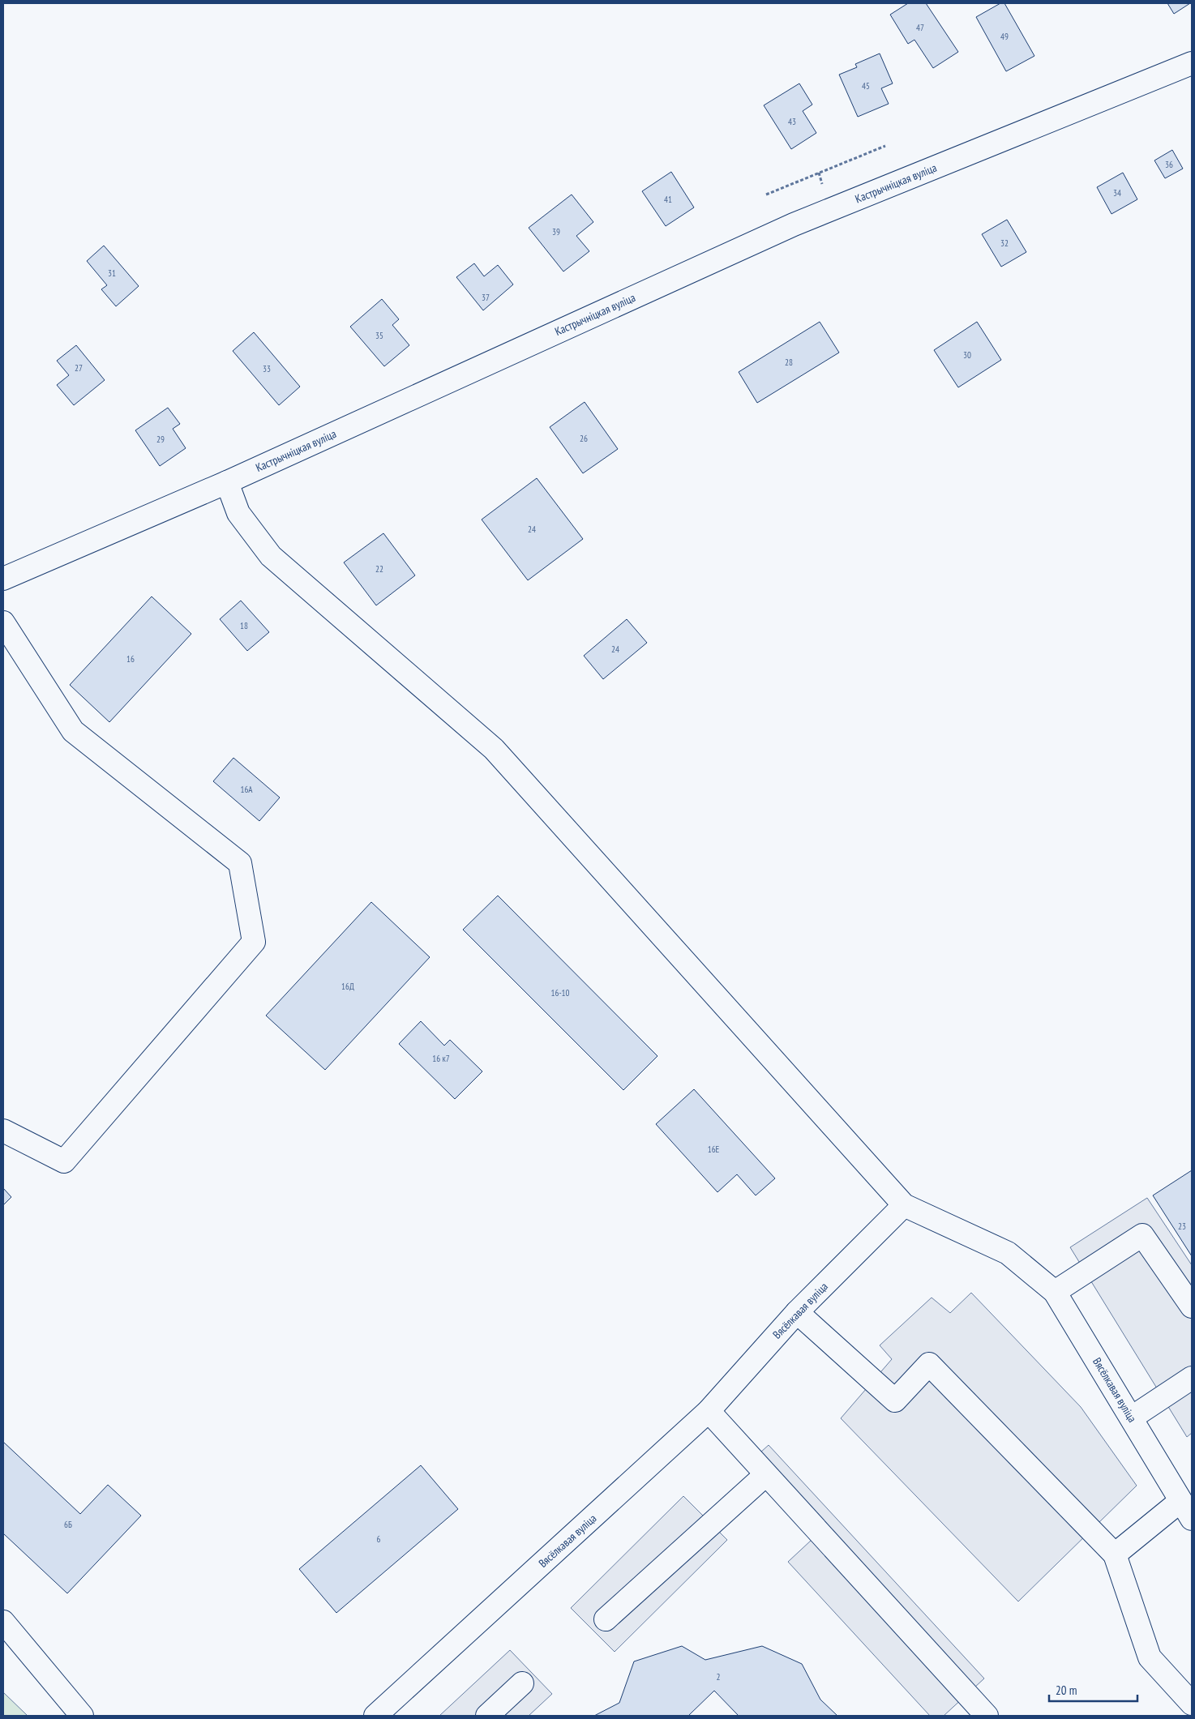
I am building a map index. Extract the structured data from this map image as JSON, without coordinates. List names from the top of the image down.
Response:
{
  "streets": {
    "street": ["Кастрычніцкая вуліца", "Вясёлкавая вуліца"]
  },
  "house_numbers": [
    "47",
    "49",
    "45",
    "43",
    "36",
    "34",
    "41",
    "39",
    "32",
    "31",
    "37",
    "35",
    "30",
    "28",
    "27",
    "33",
    "26",
    "29",
    "24",
    "22",
    "18",
    "24",
    "16",
    "16А",
    "16Д",
    "16-10",
    "16 к7",
    "16Е",
    "23",
    "6Б",
    "6",
    "2"
  ],
  "scale_bar": "20 m"
}
